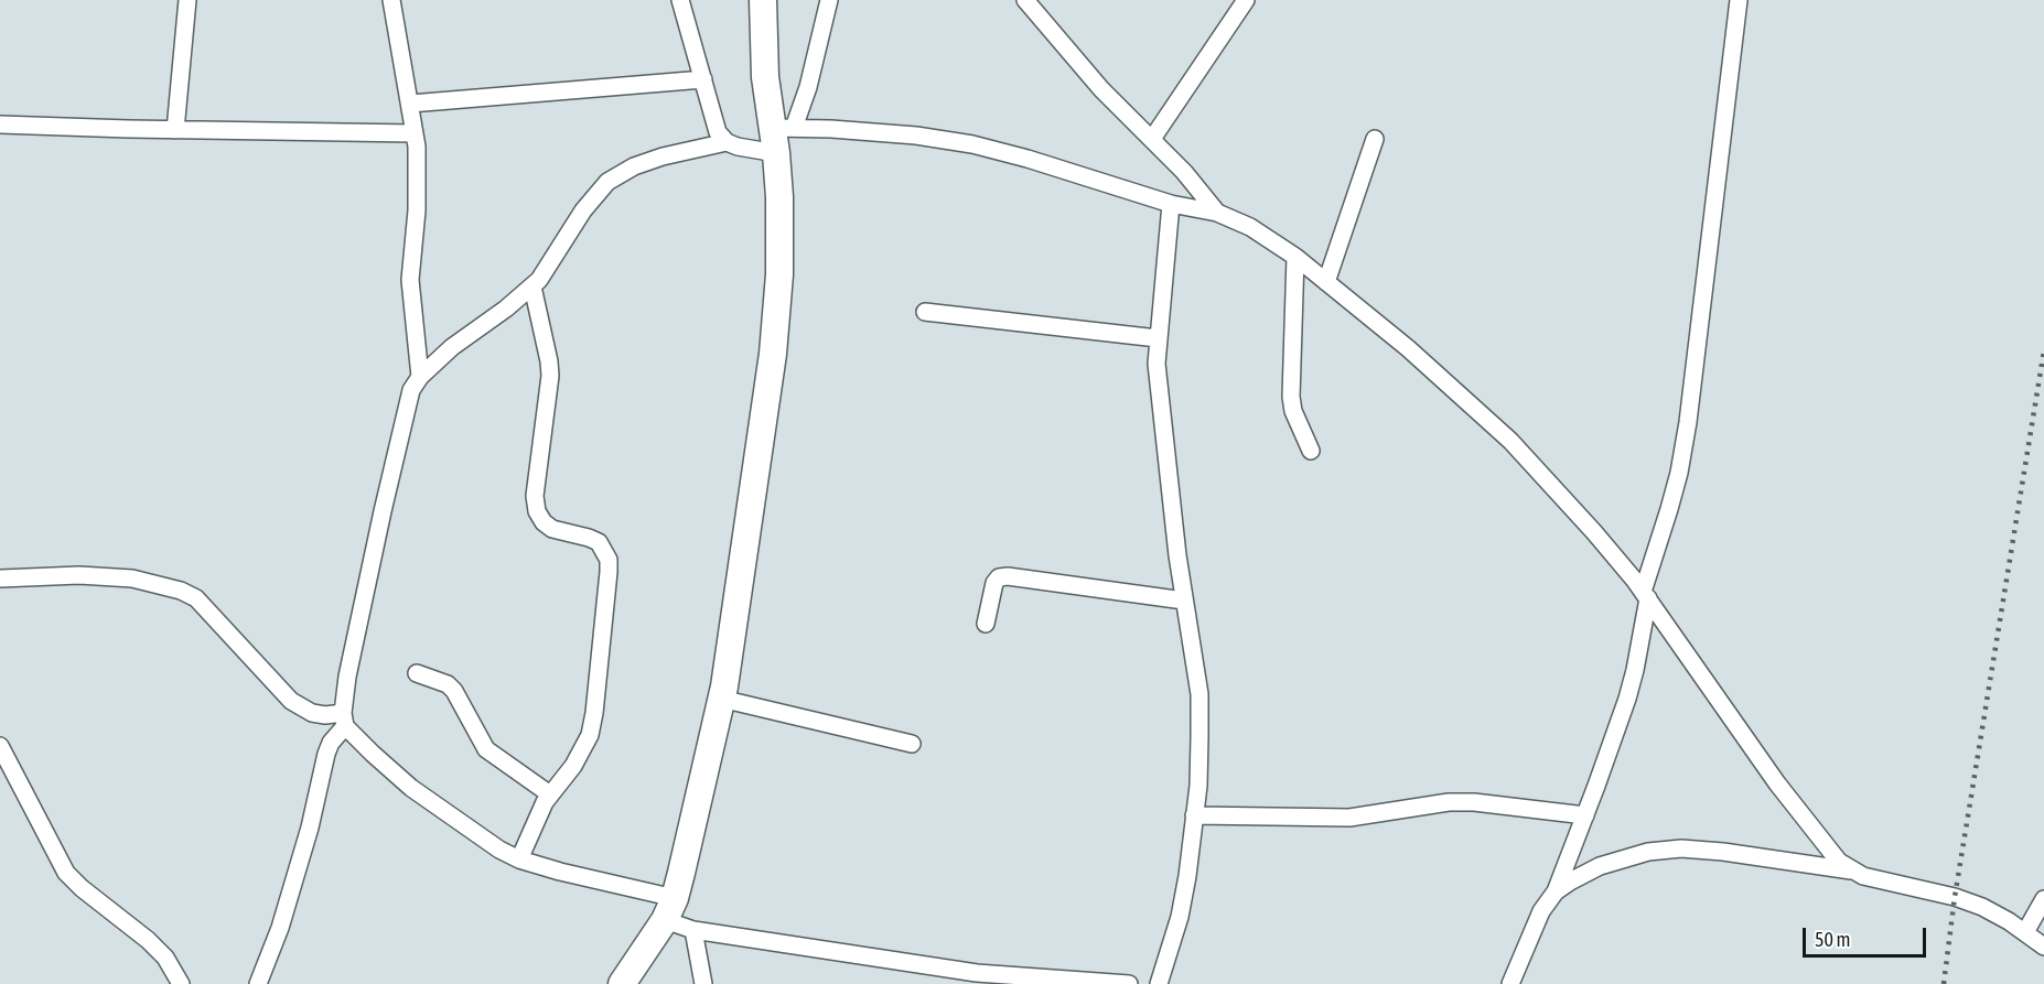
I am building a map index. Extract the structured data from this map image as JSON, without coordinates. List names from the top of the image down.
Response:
{
  "scale_bar": "50 m"
}
